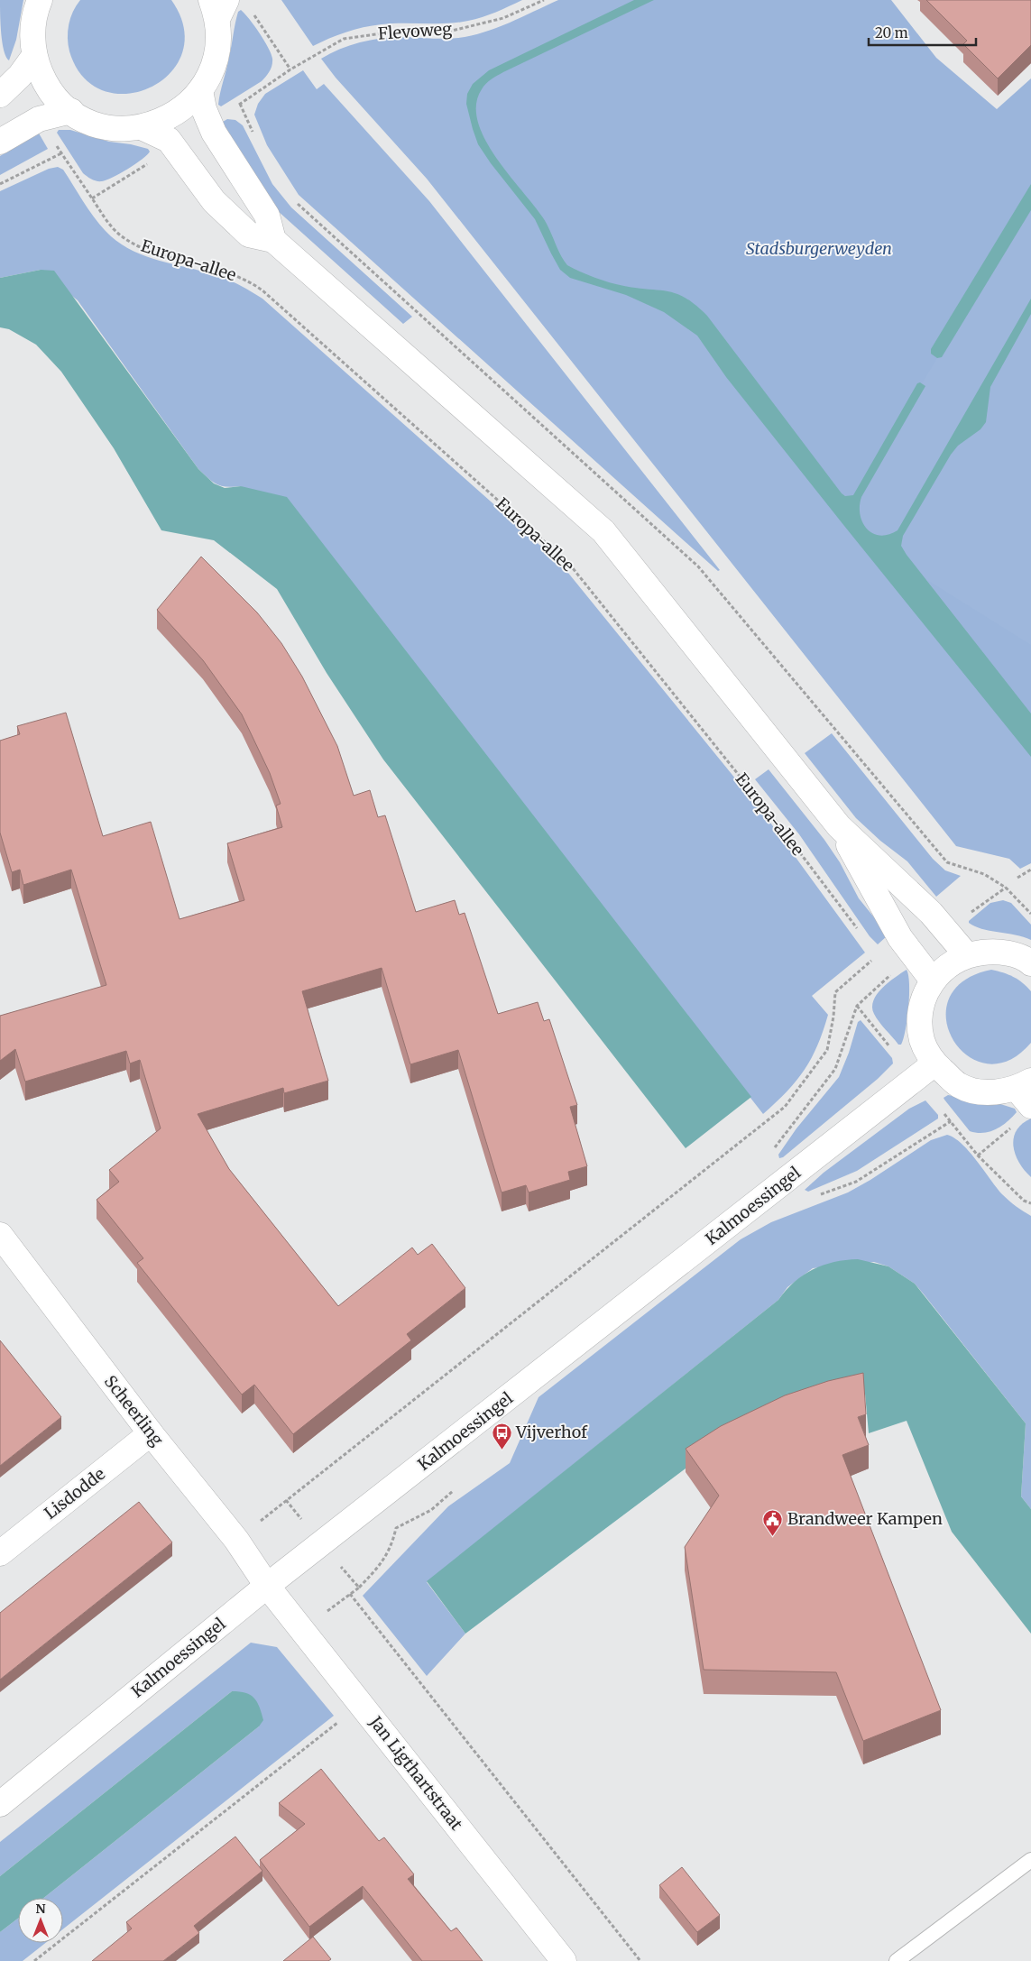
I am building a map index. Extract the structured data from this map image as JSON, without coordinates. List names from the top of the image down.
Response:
{
  "streets": {
    "main road": [
      "Kalmoessingel",
      "Scheerling",
      "Lisdodde",
      "Jan Ligthartstraat"
    ],
    "path": ["Flevoweg", "Europa-allee"]
  },
  "crossings": [
    ["Kalmoessingel", "Scheerling"],
    ["Kalmoessingel", "Jan Ligthartstraat"],
    ["Scheerling", "Lisdodde"],
    ["Scheerling", "Jan Ligthartstraat"]
  ],
  "parks": ["Stadsburgerweyden"],
  "places": {
    "bus stop": ["Vijverhof"],
    "public building": ["Brandweer Kampen"]
  },
  "scale_bar": "20 m",
  "north": "top"
}
